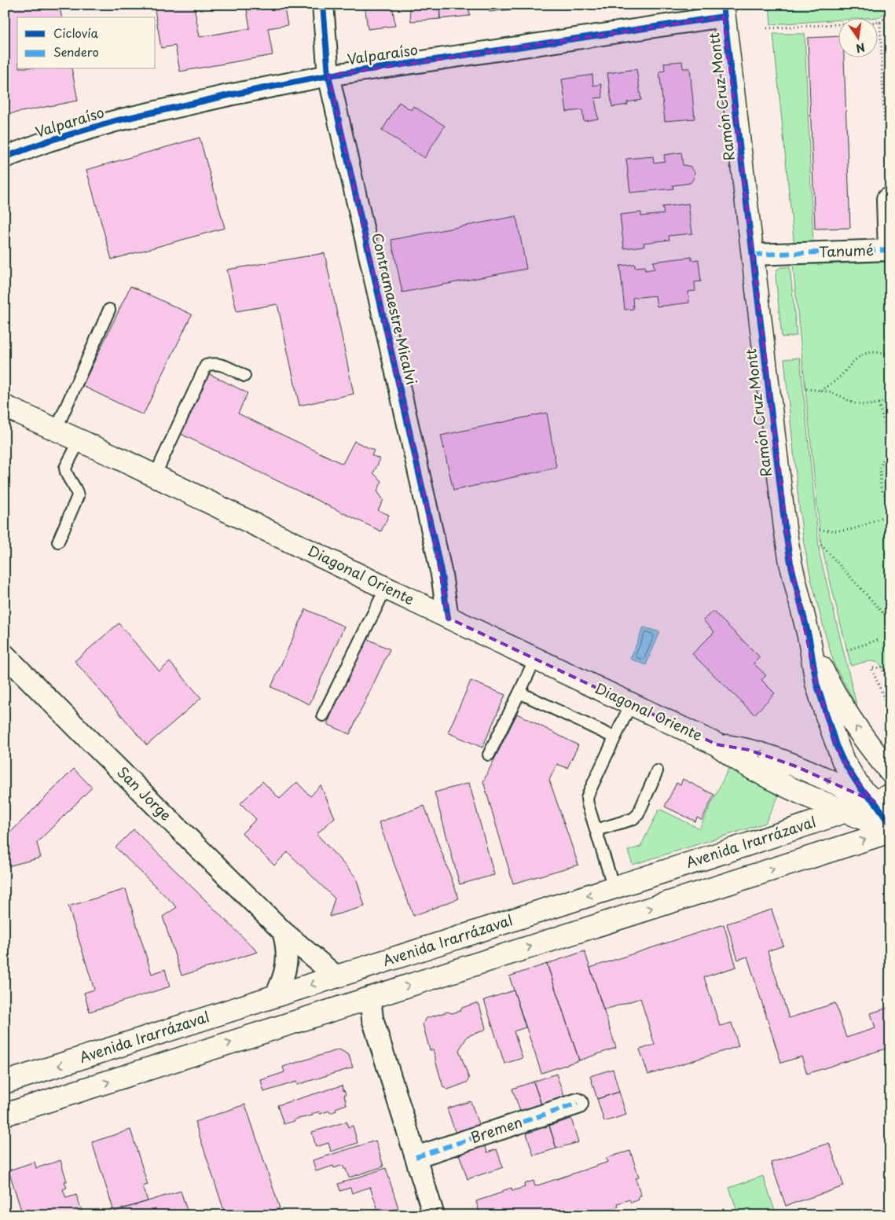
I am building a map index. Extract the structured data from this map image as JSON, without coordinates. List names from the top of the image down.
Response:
{
  "streets": {
    "main road": ["Ramón Cruz Montt", "Diagonal Oriente", "Avenida Irarrázaval"],
    "street": [
      "Valparaíso",
      "Tanumé",
      "Contramaestre Micalvi",
      "San Jorge",
      "Bremen"
    ]
  },
  "crossings": [
    ["Valparaíso", "Ramón Cruz Montt"],
    ["Valparaíso", "Contramaestre Micalvi"],
    ["Ramón Cruz Montt", "Tanumé"],
    ["Ramón Cruz Montt", "Diagonal Oriente"],
    ["Ramón Cruz Montt", "Avenida Irarrázaval"],
    ["Contramaestre Micalvi", "Diagonal Oriente"],
    ["Diagonal Oriente", "Avenida Irarrázaval"],
    ["San Jorge", "Avenida Irarrázaval"]
  ],
  "legend": ["Ciclovía", "Sendero"],
  "north": "bottom"
}
